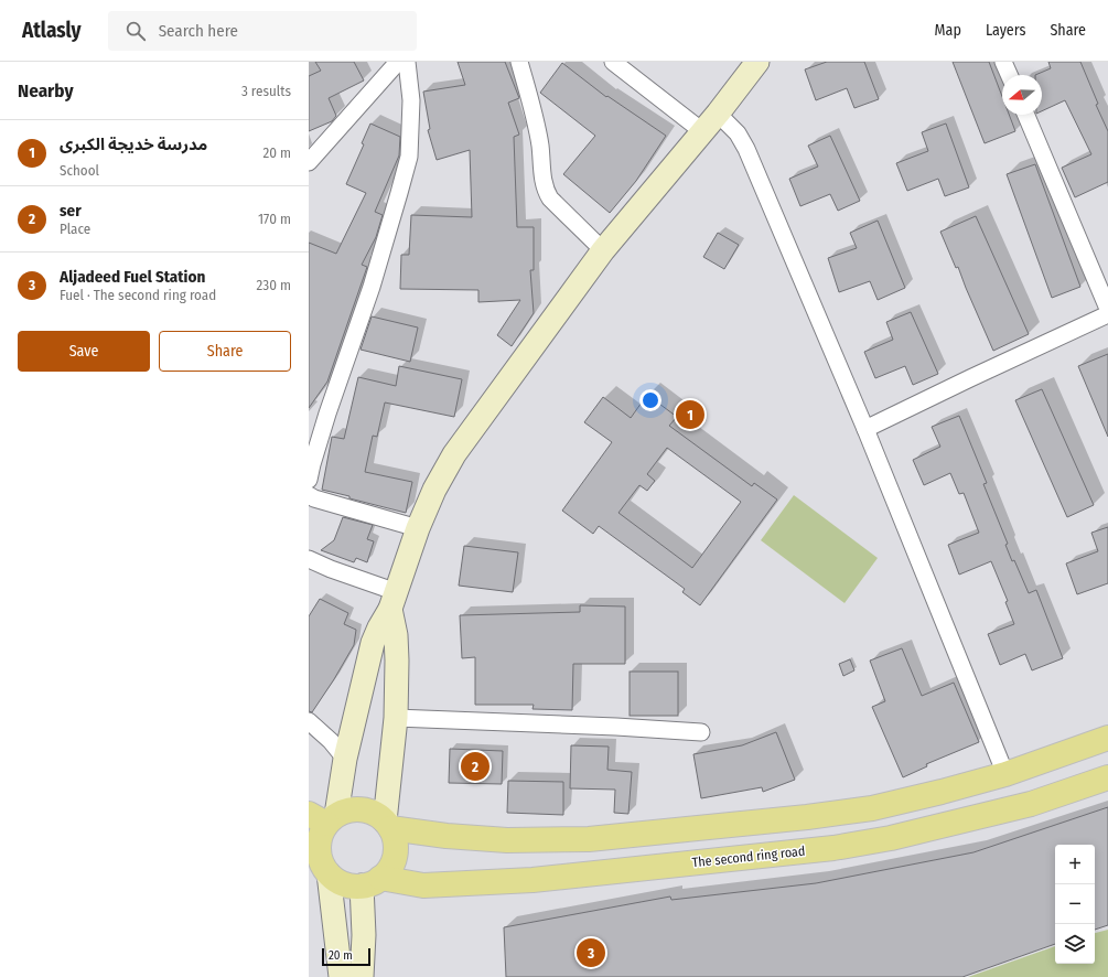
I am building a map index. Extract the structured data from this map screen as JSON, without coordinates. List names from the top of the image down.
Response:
{
  "streets": {
    "main road": ["The second ring road"]
  },
  "scale_bar": "20 m",
  "north": "left",
  "page": {
    "header": "Atlasly",
    "search": "Search here",
    "nav": ["Map", "Layers", "Share"],
    "heading": ["Nearby", "3 results"],
    "list": [
      {
        "mark": "1",
        "name": "مدرسة خديجة الكبرى",
        "note": "School",
        "value": "20 m"
      },
      {
        "mark": "2",
        "name": "ser",
        "note": "Place",
        "value": "170 m"
      },
      {
        "mark": "3",
        "name": "Aljadeed Fuel Station",
        "note": "Fuel · The second ring road",
        "value": "230 m"
      }
    ],
    "buttons": ["Save", "Share"],
    "pins": ["1", "2", "3"],
    "map_buttons": ["+", "−"],
    "scale": "20 m"
  }
}
